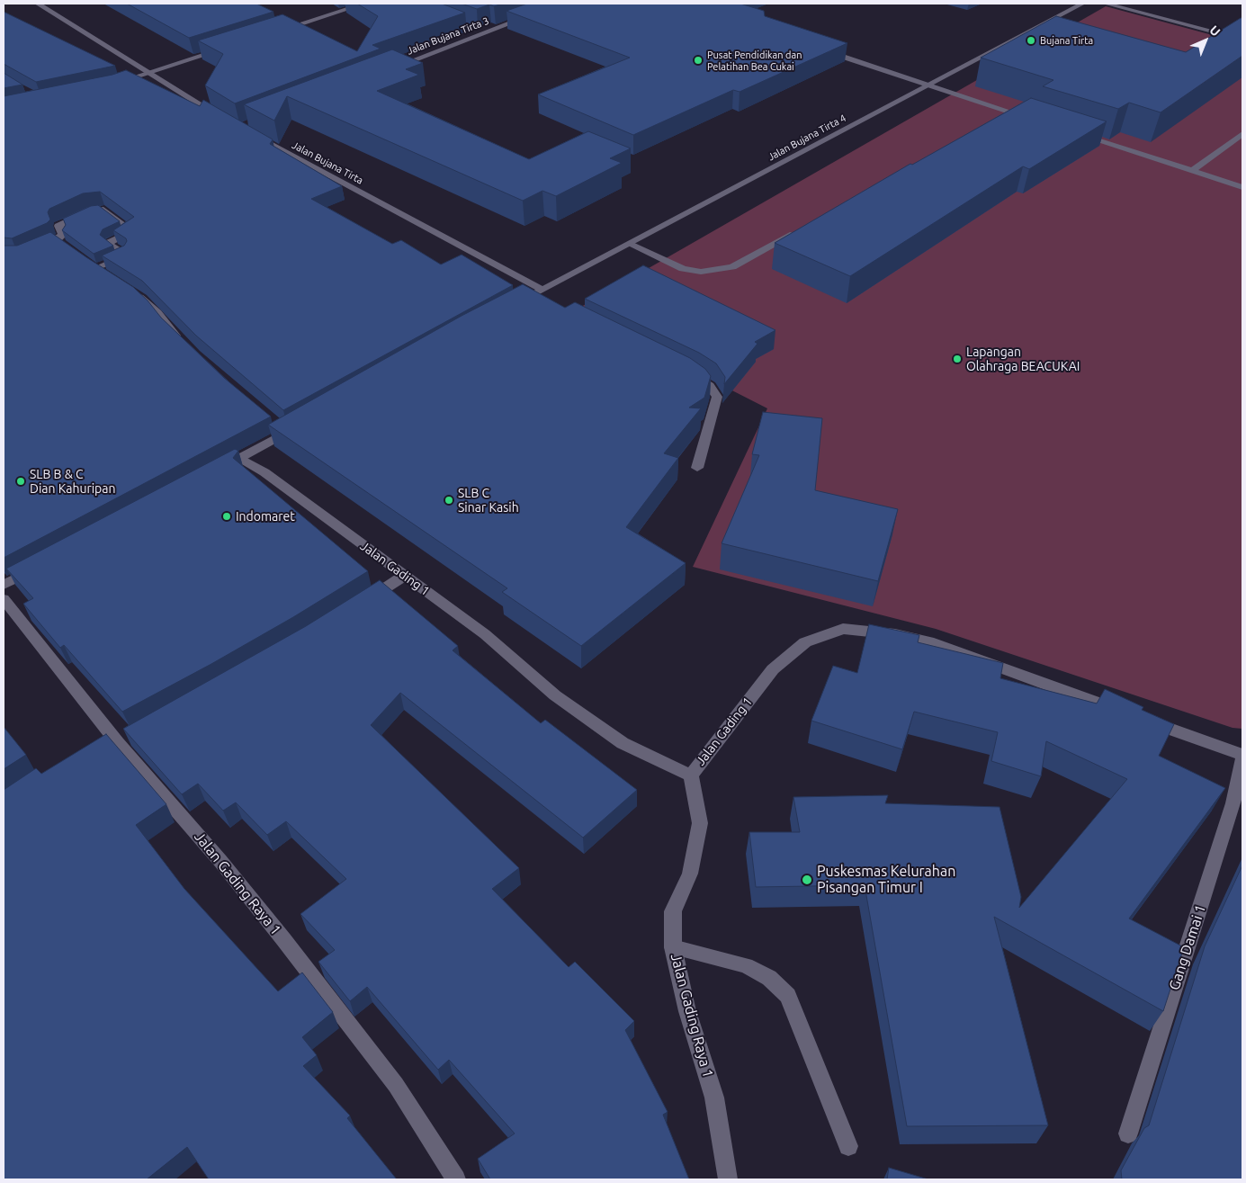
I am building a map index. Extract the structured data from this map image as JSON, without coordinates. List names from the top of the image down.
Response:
{
  "streets": {
    "street": [
      "Jalan Bujana Tirta 3",
      "Jalan Bujana Tirta 4",
      "Jalan Bujana Tirta",
      "Jalan Gading 1",
      "Jalan Gading Raya 1",
      "Gang Damai 1"
    ]
  },
  "crossings": [
    ["Jalan Bujana Tirta 4", "Jalan Bujana Tirta"],
    ["Jalan Gading 1", "Jalan Gading Raya 1"]
  ],
  "places": [
    "Bujana Tirta",
    "Pusat Pendidikan dan Pelatihan Bea Cukai",
    "Lapangan Olahraga BEACUKAI",
    "SLB B & C Dian Kahuripan",
    "SLB C Sinar Kasih",
    "Indomaret",
    "Puskesmas Kelurahan Pisangan Timur I"
  ],
  "north": "top right"
}
